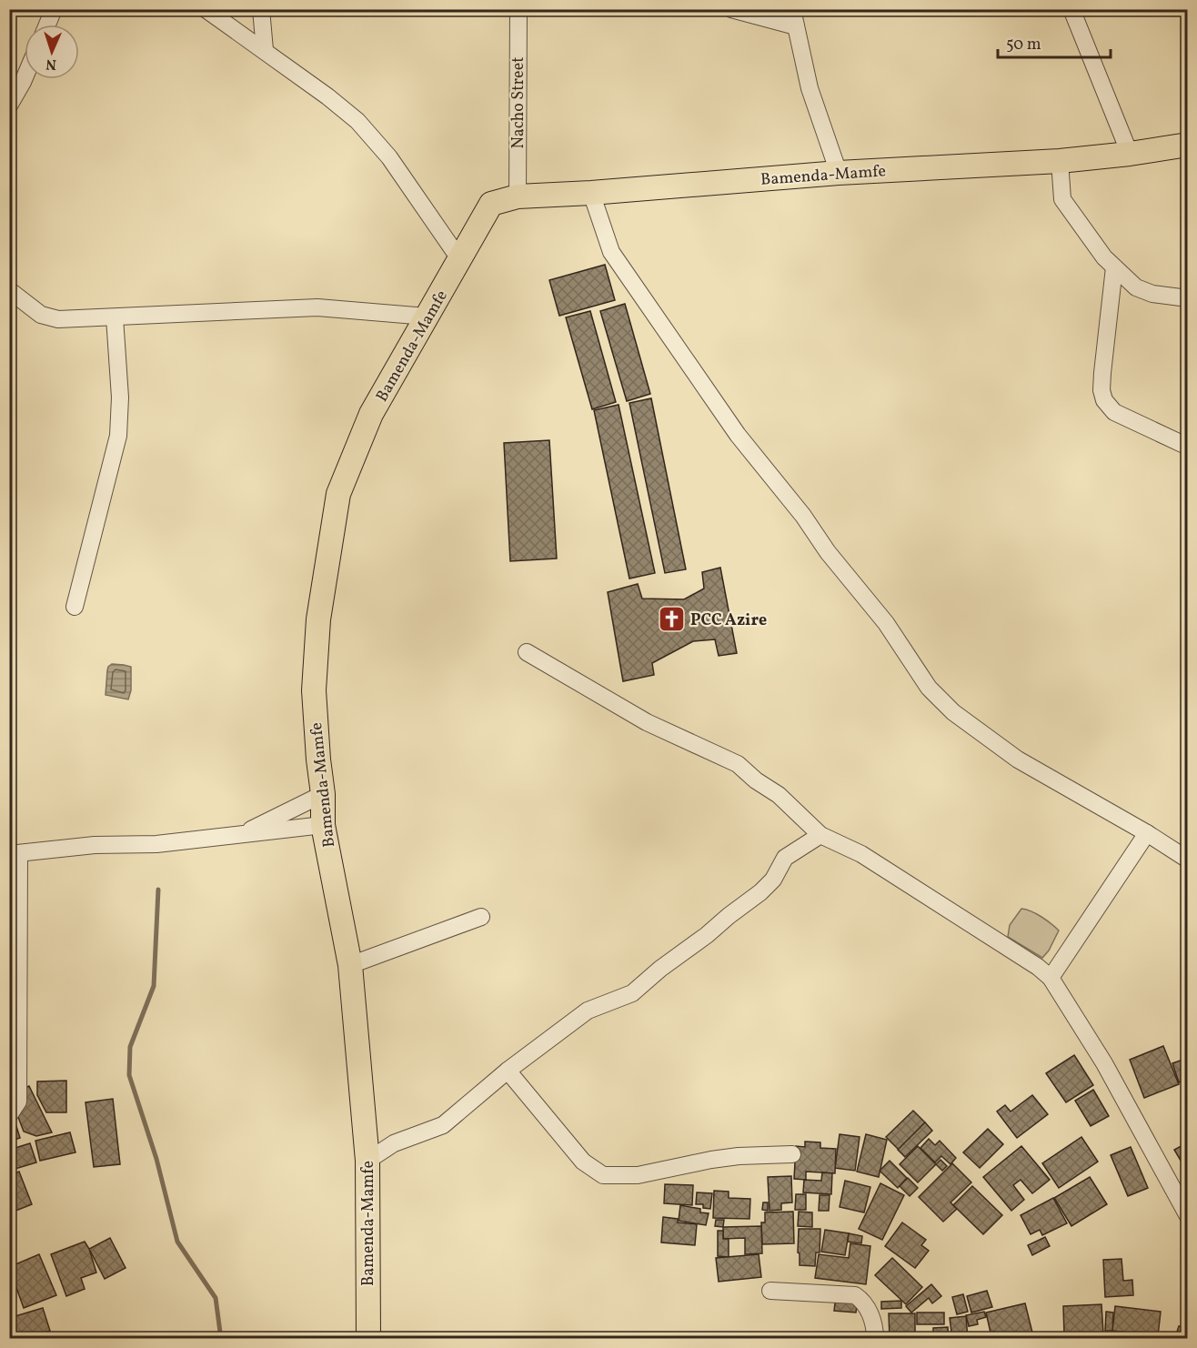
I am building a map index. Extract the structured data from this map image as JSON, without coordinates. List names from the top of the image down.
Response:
{
  "streets": {
    "highway": ["Bamenda-Mamfe"],
    "street": ["Nacho Street"]
  },
  "crossings": [
    ["Nacho Street", "Bamenda-Mamfe"]
  ],
  "places": {
    "church": ["PCC Azire"]
  },
  "scale_bar": "50 m",
  "north": "bottom"
}
